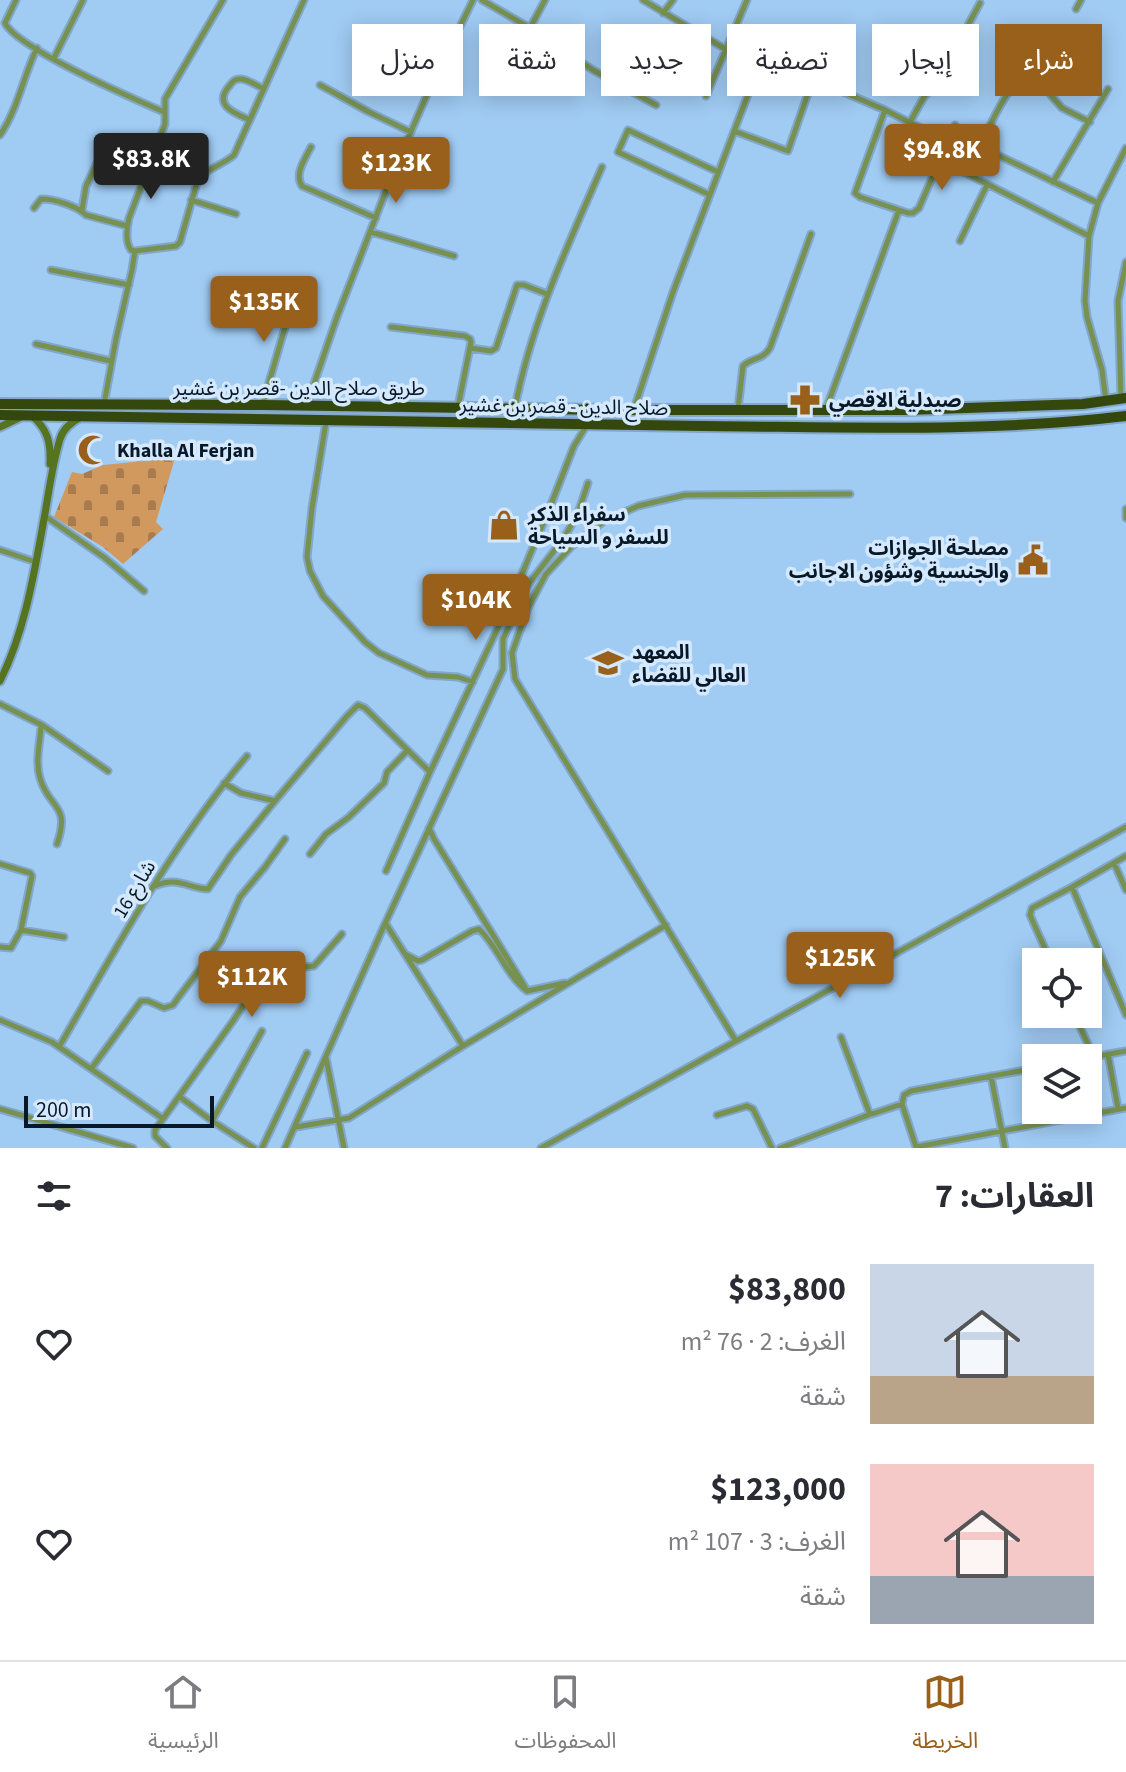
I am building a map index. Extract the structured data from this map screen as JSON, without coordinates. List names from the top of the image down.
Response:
{
  "streets": {
    "highway": ["طريق صلاح الدين -قصر بن غشير", "صلاح الدين - قصر بن غشير"],
    "street": ["شارع 16"]
  },
  "places": {
    "pharmacy": ["صيدلية الاقصي"],
    "mosque": ["Khalla Al Ferjan"],
    "shop": ["سفراء الذكر للسفر و السياحة"],
    "public building": ["مصلحة الجوازات والجنسية وشؤون الاجانب"],
    "school or university": ["المعهد العالي للقضاء"]
  },
  "scale_bar": "200 m",
  "page": {
    "chip": [
      "شراء",
      "إيجار",
      "تصفية",
      "جديد",
      "شقة",
      "منزل"
    ],
    "price": [
      "$94.8K",
      "$83.8K",
      "$123K",
      "$135K",
      "$104K",
      "$125K",
      "$112K"
    ],
    "scale": "200 m",
    "heading": "العقارات: 7",
    "list": [
      {
        "name": "$83,800",
        "note": "الغرف: 2 · 76 m² · شقة"
      },
      {
        "name": "$123,000",
        "note": "الغرف: 3 · 107 m² · شقة"
      }
    ],
    "tabs": ["الخريطة", "المحفوظات", "الرئيسية"]
  }
}
